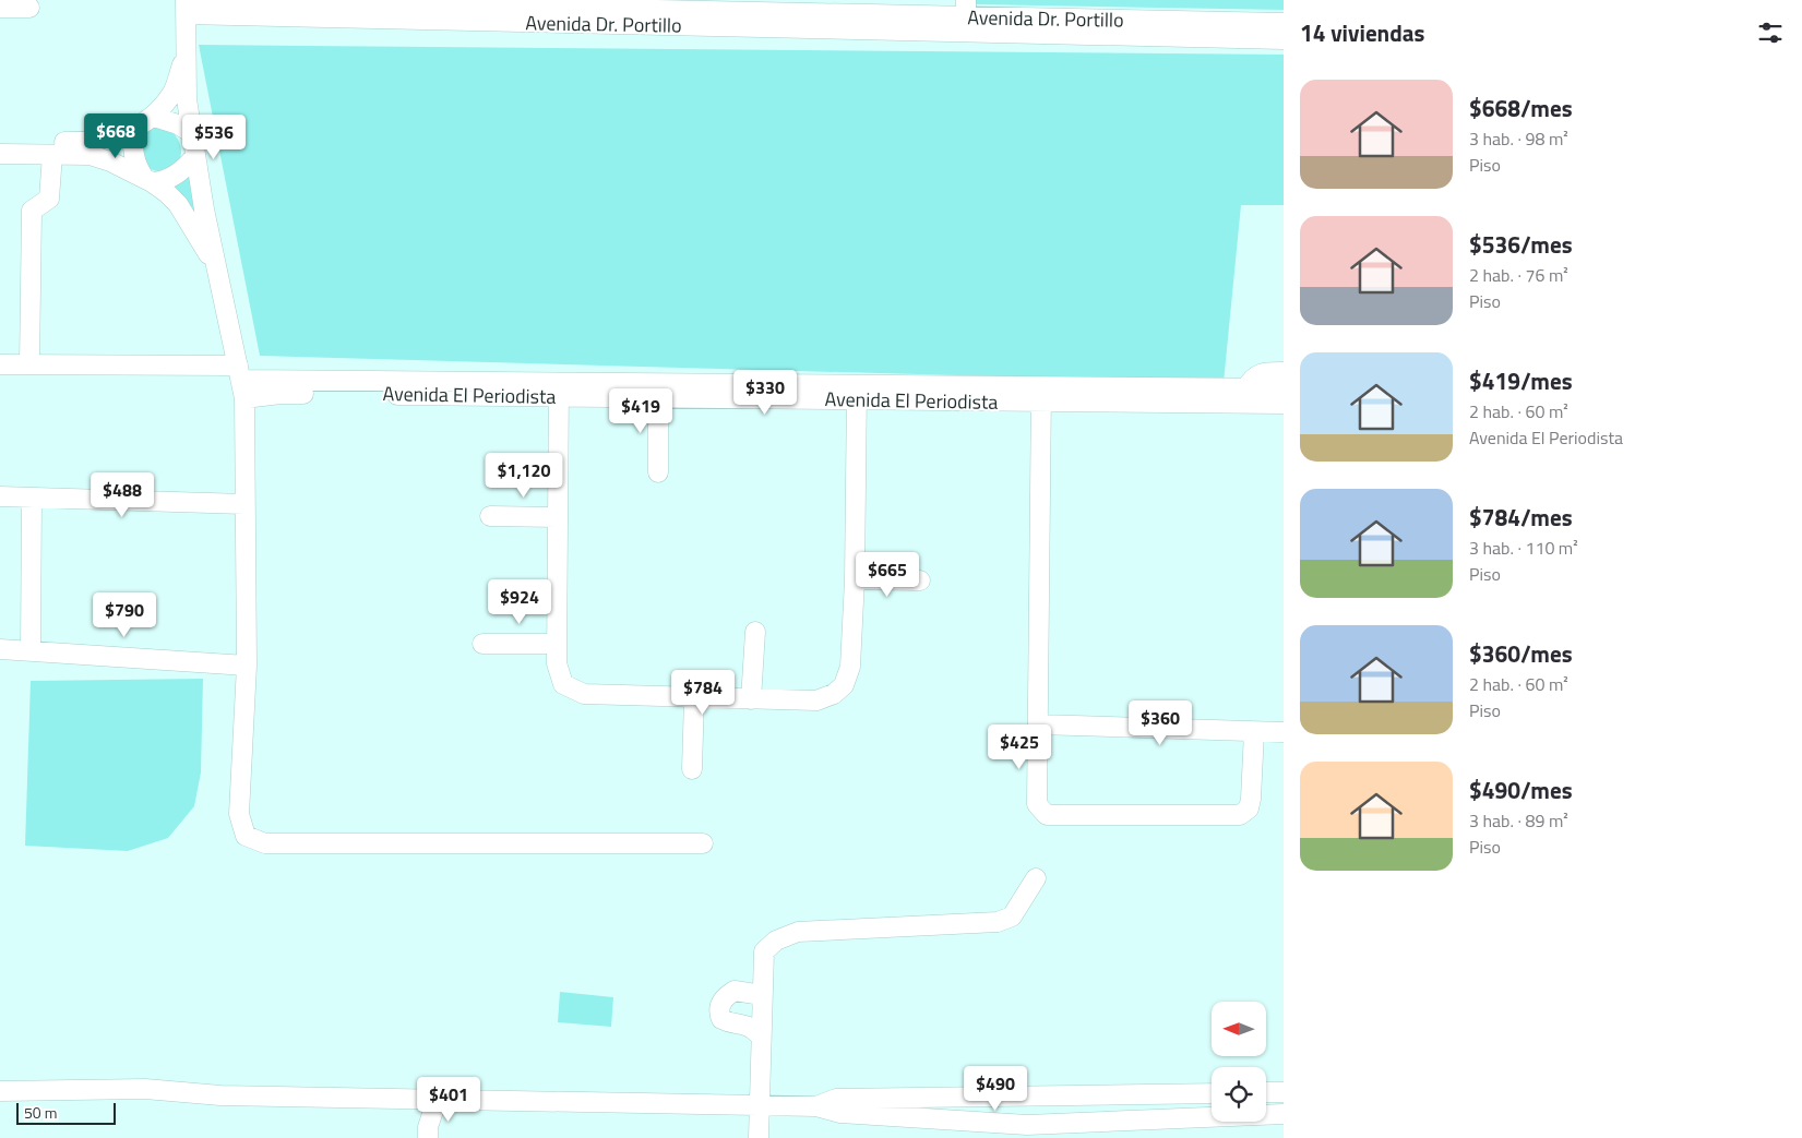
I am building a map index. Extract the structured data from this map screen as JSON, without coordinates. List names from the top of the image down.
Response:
{
  "streets": {
    "street": ["Avenida Dr. Portillo", "Avenida El Periodista"]
  },
  "scale_bar": "50 m",
  "north": "left",
  "page": {
    "heading": "14 viviendas",
    "list": [
      {
        "name": "$668/mes",
        "note": "3 hab. · 98 m² · Piso"
      },
      {
        "name": "$536/mes",
        "note": "2 hab. · 76 m² · Piso"
      },
      {
        "name": "$419/mes",
        "note": "2 hab. · 60 m² · Avenida El Periodista"
      },
      {
        "name": "$784/mes",
        "note": "3 hab. · 110 m² · Piso"
      },
      {
        "name": "$360/mes",
        "note": "2 hab. · 60 m² · Piso"
      },
      {
        "name": "$490/mes",
        "note": "3 hab. · 89 m² · Piso"
      }
    ],
    "price": [
      "$668",
      "$536",
      "$330",
      "$419",
      "$1,120",
      "$488",
      "$665",
      "$924",
      "$790",
      "$784",
      "$360",
      "$425",
      "$490",
      "$401"
    ],
    "scale": "50 m"
  }
}
